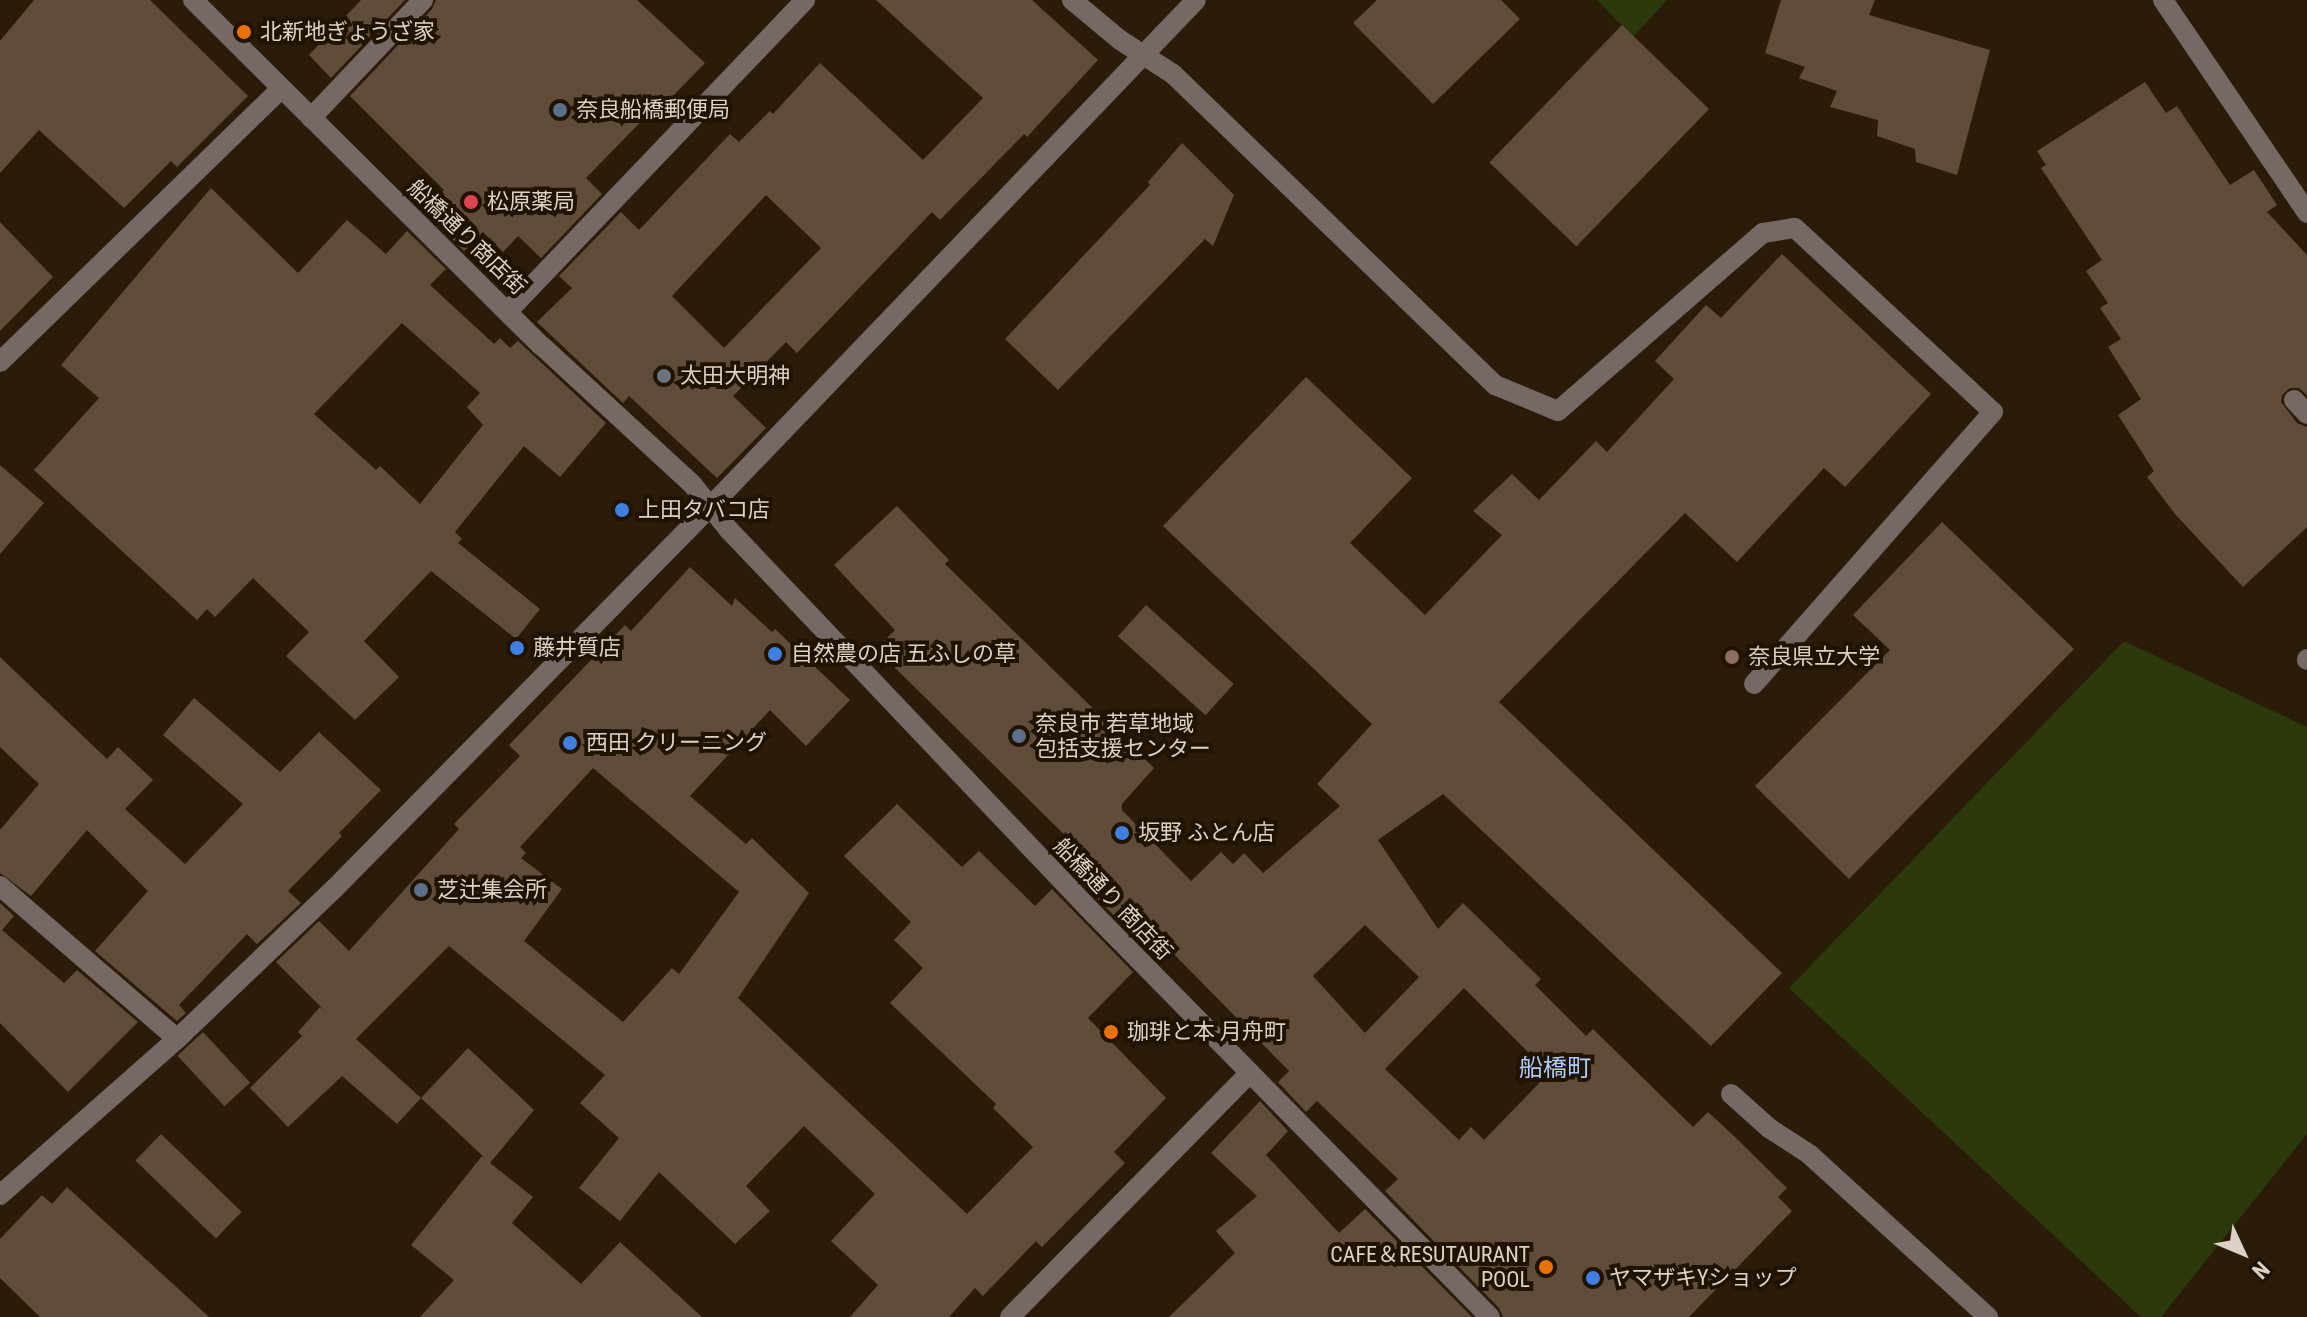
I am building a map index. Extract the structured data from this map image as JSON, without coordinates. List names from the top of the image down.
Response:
{
  "streets": {
    "street": ["船橋通り商店街", "船橋通り 商店街"]
  },
  "crossings": [
    ["船橋通り商店街", "船橋通り 商店街"]
  ],
  "districts": ["船橋町"],
  "places": [
    "北新地ぎょうざ家",
    "奈良船橋郵便局",
    "松原薬局",
    "太田大明神",
    "上田タバコ店",
    "藤井質店",
    "自然農の店 五ふしの草",
    "奈良県立大学",
    "奈良市 若草地域 包括支援センター",
    "西田 クリーニング",
    "坂野 ふとん店",
    "芝辻集会所",
    "珈琲と本 月舟町",
    "CAFE＆RESUTAURANT POOL",
    "ヤマザキYショップ"
  ],
  "north": "bottom right"
}
